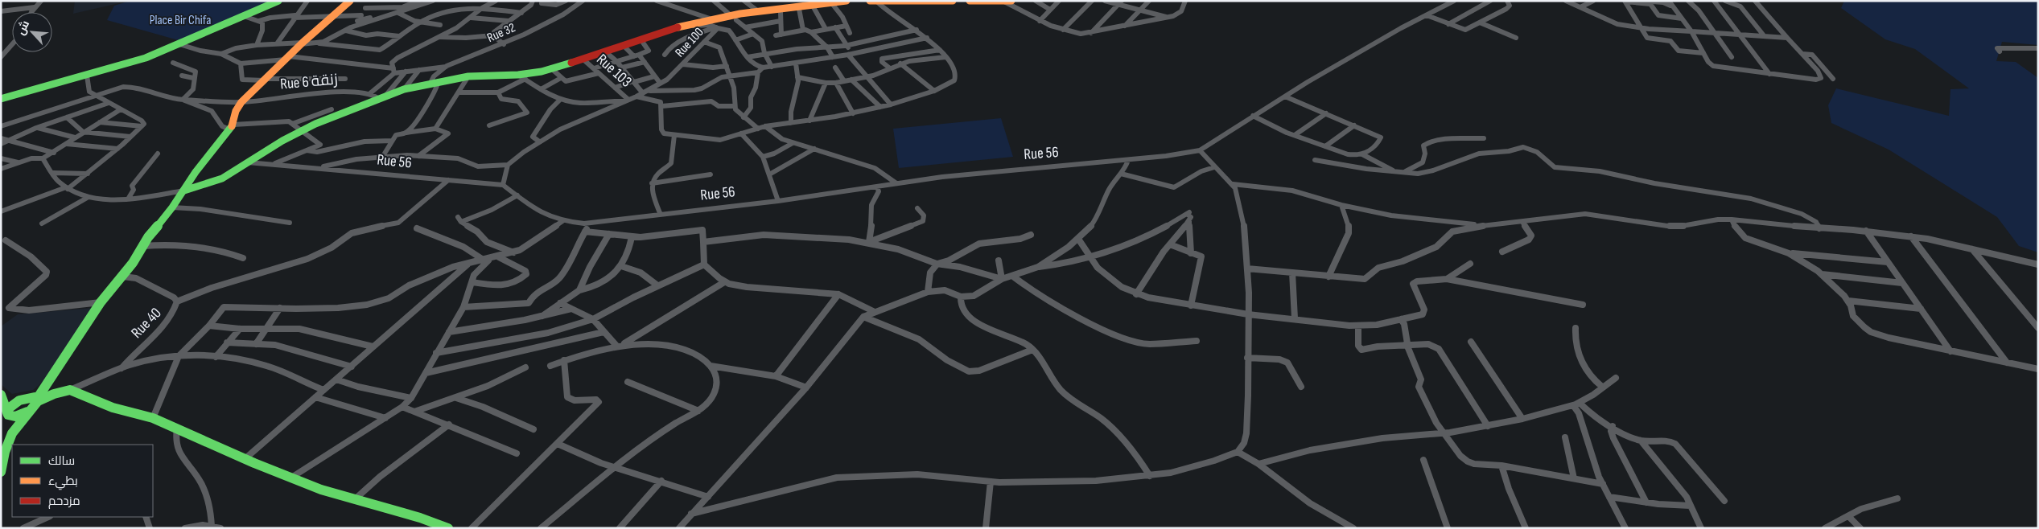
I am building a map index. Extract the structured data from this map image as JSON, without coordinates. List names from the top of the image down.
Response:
{
  "streets": {
    "street": [
      "Rue 32",
      "Rue 100",
      "Rue 103",
      "Rue 6 زنقة",
      "Rue 56",
      "Rue 40"
    ]
  },
  "crossings": [
    ["Rue 100", "Rue 103"]
  ],
  "parks": ["Place Bir Chifa"],
  "legend": ["سالك", "بطيء", "مزدحم"],
  "north": "top left"
}
